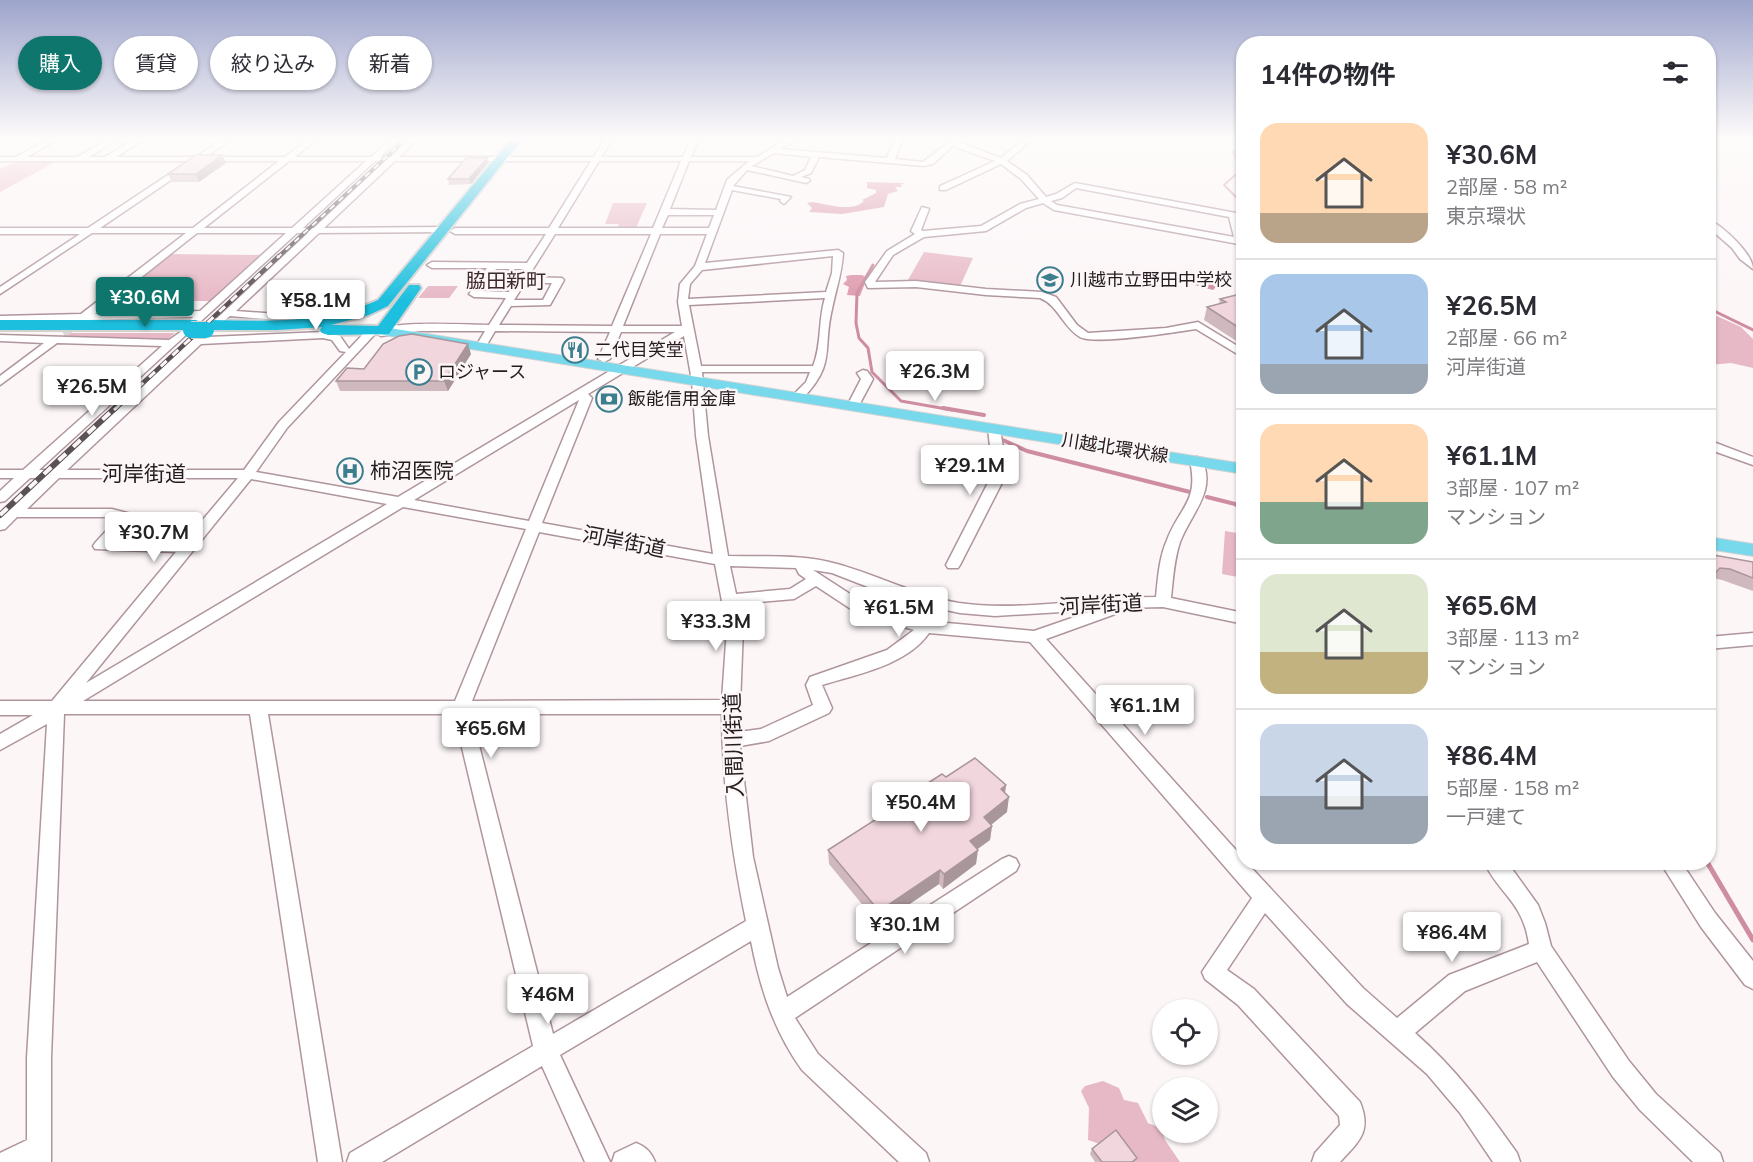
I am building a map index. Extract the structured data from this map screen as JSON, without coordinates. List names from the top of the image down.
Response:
{
  "streets": {
    "main road": ["川越北環状線"],
    "street": ["河岸街道", "入間川街道"]
  },
  "crossings": [
    ["川越北環状線", "入間川街道"],
    ["河岸街道", "入間川街道"]
  ],
  "districts": ["脇田新町"],
  "places": {
    "school or university": ["川越市立野田中学校"],
    "restaurant": ["二代目笑堂"],
    "parking": ["ロジャース"],
    "bank": ["飯能信用金庫"],
    "hospital": ["柿沼医院"]
  },
  "page": {
    "chip": [
      "購入",
      "賃貸",
      "絞り込み",
      "新着"
    ],
    "heading": "14件の物件",
    "list": [
      {
        "name": "¥30.6M",
        "note": "2部屋 · 58 m² · 東京環状"
      },
      {
        "name": "¥26.5M",
        "note": "2部屋 · 66 m² · 河岸街道"
      },
      {
        "name": "¥61.1M",
        "note": "3部屋 · 107 m² · マンション"
      },
      {
        "name": "¥65.6M",
        "note": "3部屋 · 113 m² · マンション"
      },
      {
        "name": "¥86.4M",
        "note": "5部屋 · 158 m² · 一戸建て"
      }
    ],
    "price": [
      "¥30.6M",
      "¥58.1M",
      "¥26.3M",
      "¥26.5M",
      "¥29.1M",
      "¥30.7M",
      "¥61.5M",
      "¥33.3M",
      "¥61.1M",
      "¥65.6M",
      "¥50.4M",
      "¥30.1M",
      "¥86.4M",
      "¥46M"
    ]
  }
}
